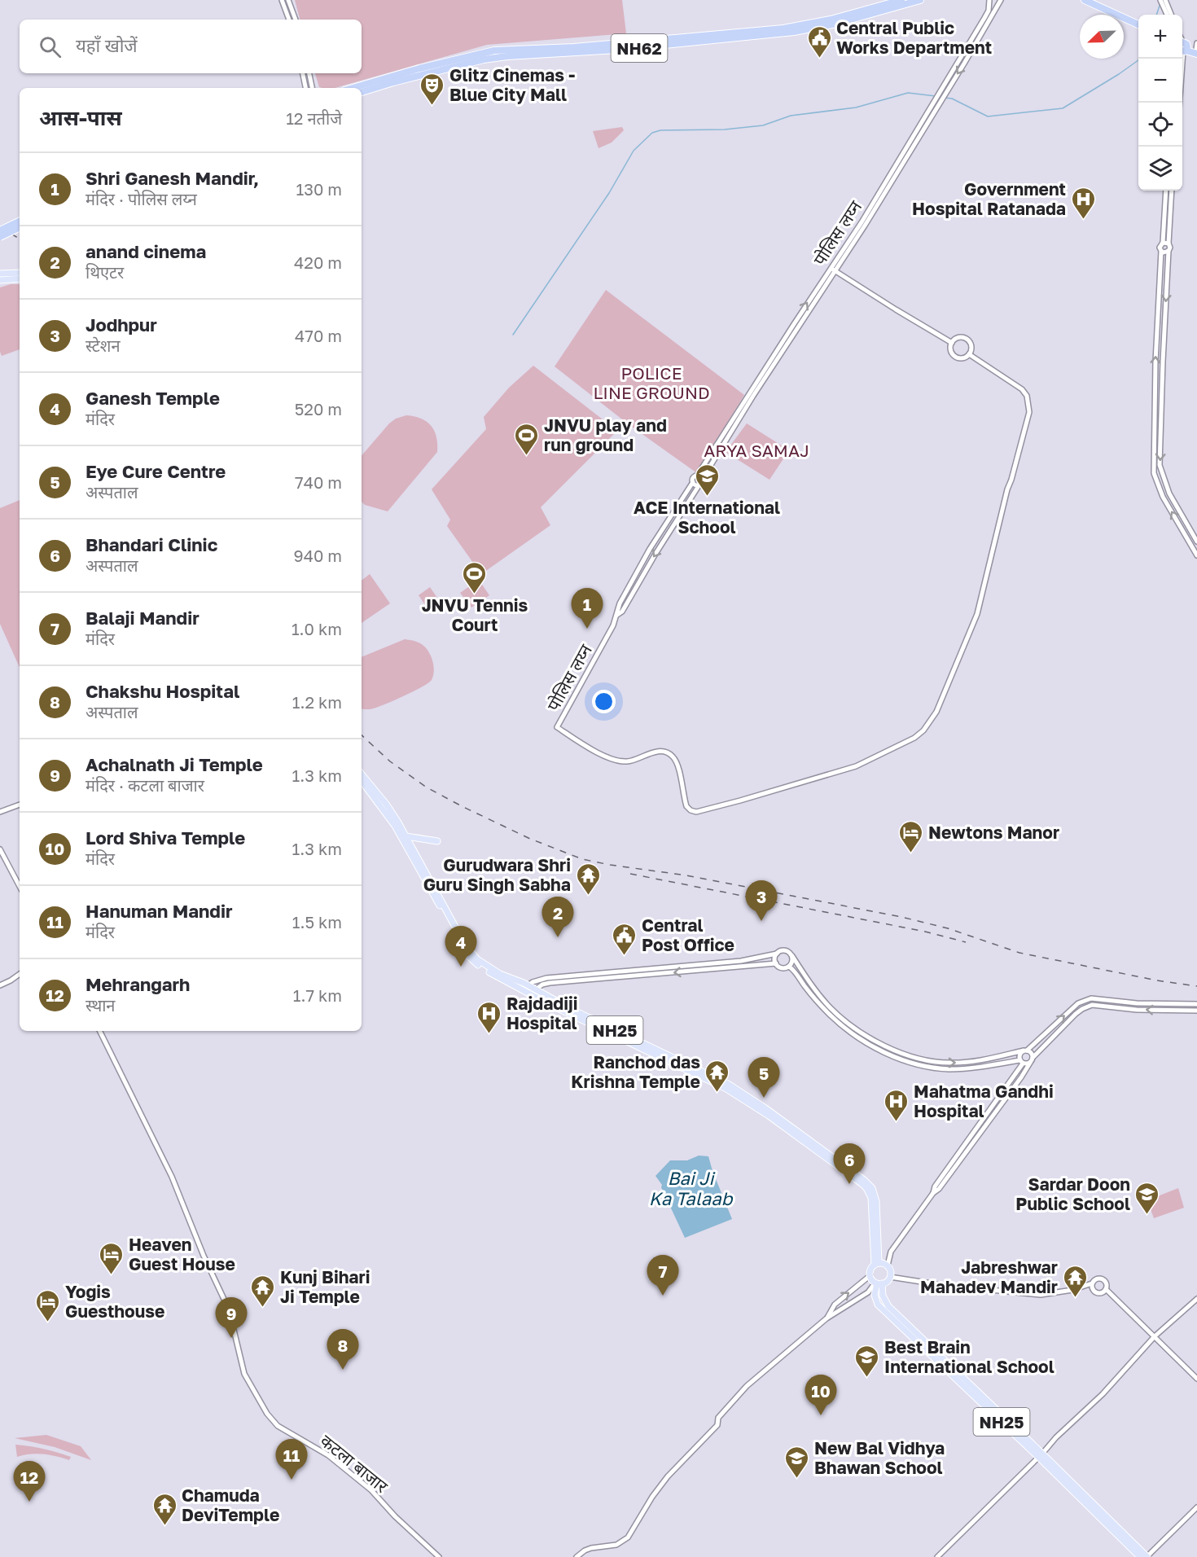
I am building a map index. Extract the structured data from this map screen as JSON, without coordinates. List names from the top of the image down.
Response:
{
  "streets": {
    "highway": ["NH62"],
    "main road": ["NH25"],
    "street": ["पोलिस लय्न", "कटला बाजार"]
  },
  "water": ["Bai Ji Ka Talaab"],
  "parks": ["POLICE LINE GROUND", "ARYA SAMAJ"],
  "places": {
    "public building": ["Central Public Works Department", "Central Post Office"],
    "theatre": ["Glitz Cinemas - Blue City Mall"],
    "hospital": ["Government Hospital Ratanada", "Rajdadiji Hospital", "Mahatma Gandhi Hospital"],
    "sports": ["JNVU play and run ground", "JNVU Tennis Court"],
    "school or university": [
      "ACE International School",
      "Sardar Doon Public School",
      "Best Brain International School",
      "New Bal Vidhya Bhawan School"
    ],
    "hotel": ["Newtons Manor", "Heaven Guest House", "Yogis Guesthouse"],
    "temple": [
      "Gurudwara Shri Guru Singh Sabha",
      "Ranchod das Krishna Temple",
      "Jabreshwar Mahadev Mandir",
      "Kunj Bihari Ji Temple",
      "Chamuda DeviTemple"
    ]
  },
  "north": "bottom left",
  "page": {
    "map_buttons": ["+", "−"],
    "search": "यहाँ खोजें",
    "heading": ["आस-पास", "12 नतीजे"],
    "list": [
      {
        "mark": "1",
        "name": "Shri Ganesh Mandir,",
        "note": "मंदिर · पोलिस लय्न",
        "value": "130 m"
      },
      {
        "mark": "2",
        "name": "anand cinema",
        "note": "थिएटर",
        "value": "420 m"
      },
      {
        "mark": "3",
        "name": "Jodhpur",
        "note": "स्टेशन",
        "value": "470 m"
      },
      {
        "mark": "4",
        "name": "Ganesh Temple",
        "note": "मंदिर",
        "value": "520 m"
      },
      {
        "mark": "5",
        "name": "Eye Cure Centre",
        "note": "अस्पताल",
        "value": "740 m"
      },
      {
        "mark": "6",
        "name": "Bhandari Clinic",
        "note": "अस्पताल",
        "value": "940 m"
      },
      {
        "mark": "7",
        "name": "Balaji Mandir",
        "note": "मंदिर",
        "value": "1.0 km"
      },
      {
        "mark": "8",
        "name": "Chakshu Hospital",
        "note": "अस्पताल",
        "value": "1.2 km"
      },
      {
        "mark": "9",
        "name": "Achalnath Ji Temple",
        "note": "मंदिर · कटला बाजार",
        "value": "1.3 km"
      },
      {
        "mark": "10",
        "name": "Lord Shiva Temple",
        "note": "मंदिर",
        "value": "1.3 km"
      },
      {
        "mark": "11",
        "name": "Hanuman Mandir",
        "note": "मंदिर",
        "value": "1.5 km"
      },
      {
        "mark": "12",
        "name": "Mehrangarh",
        "note": "स्थान",
        "value": "1.7 km"
      }
    ],
    "pins": [
      "1",
      "3",
      "2",
      "4",
      "5",
      "6",
      "7",
      "9",
      "8",
      "10",
      "11",
      "12"
    ]
  }
}
